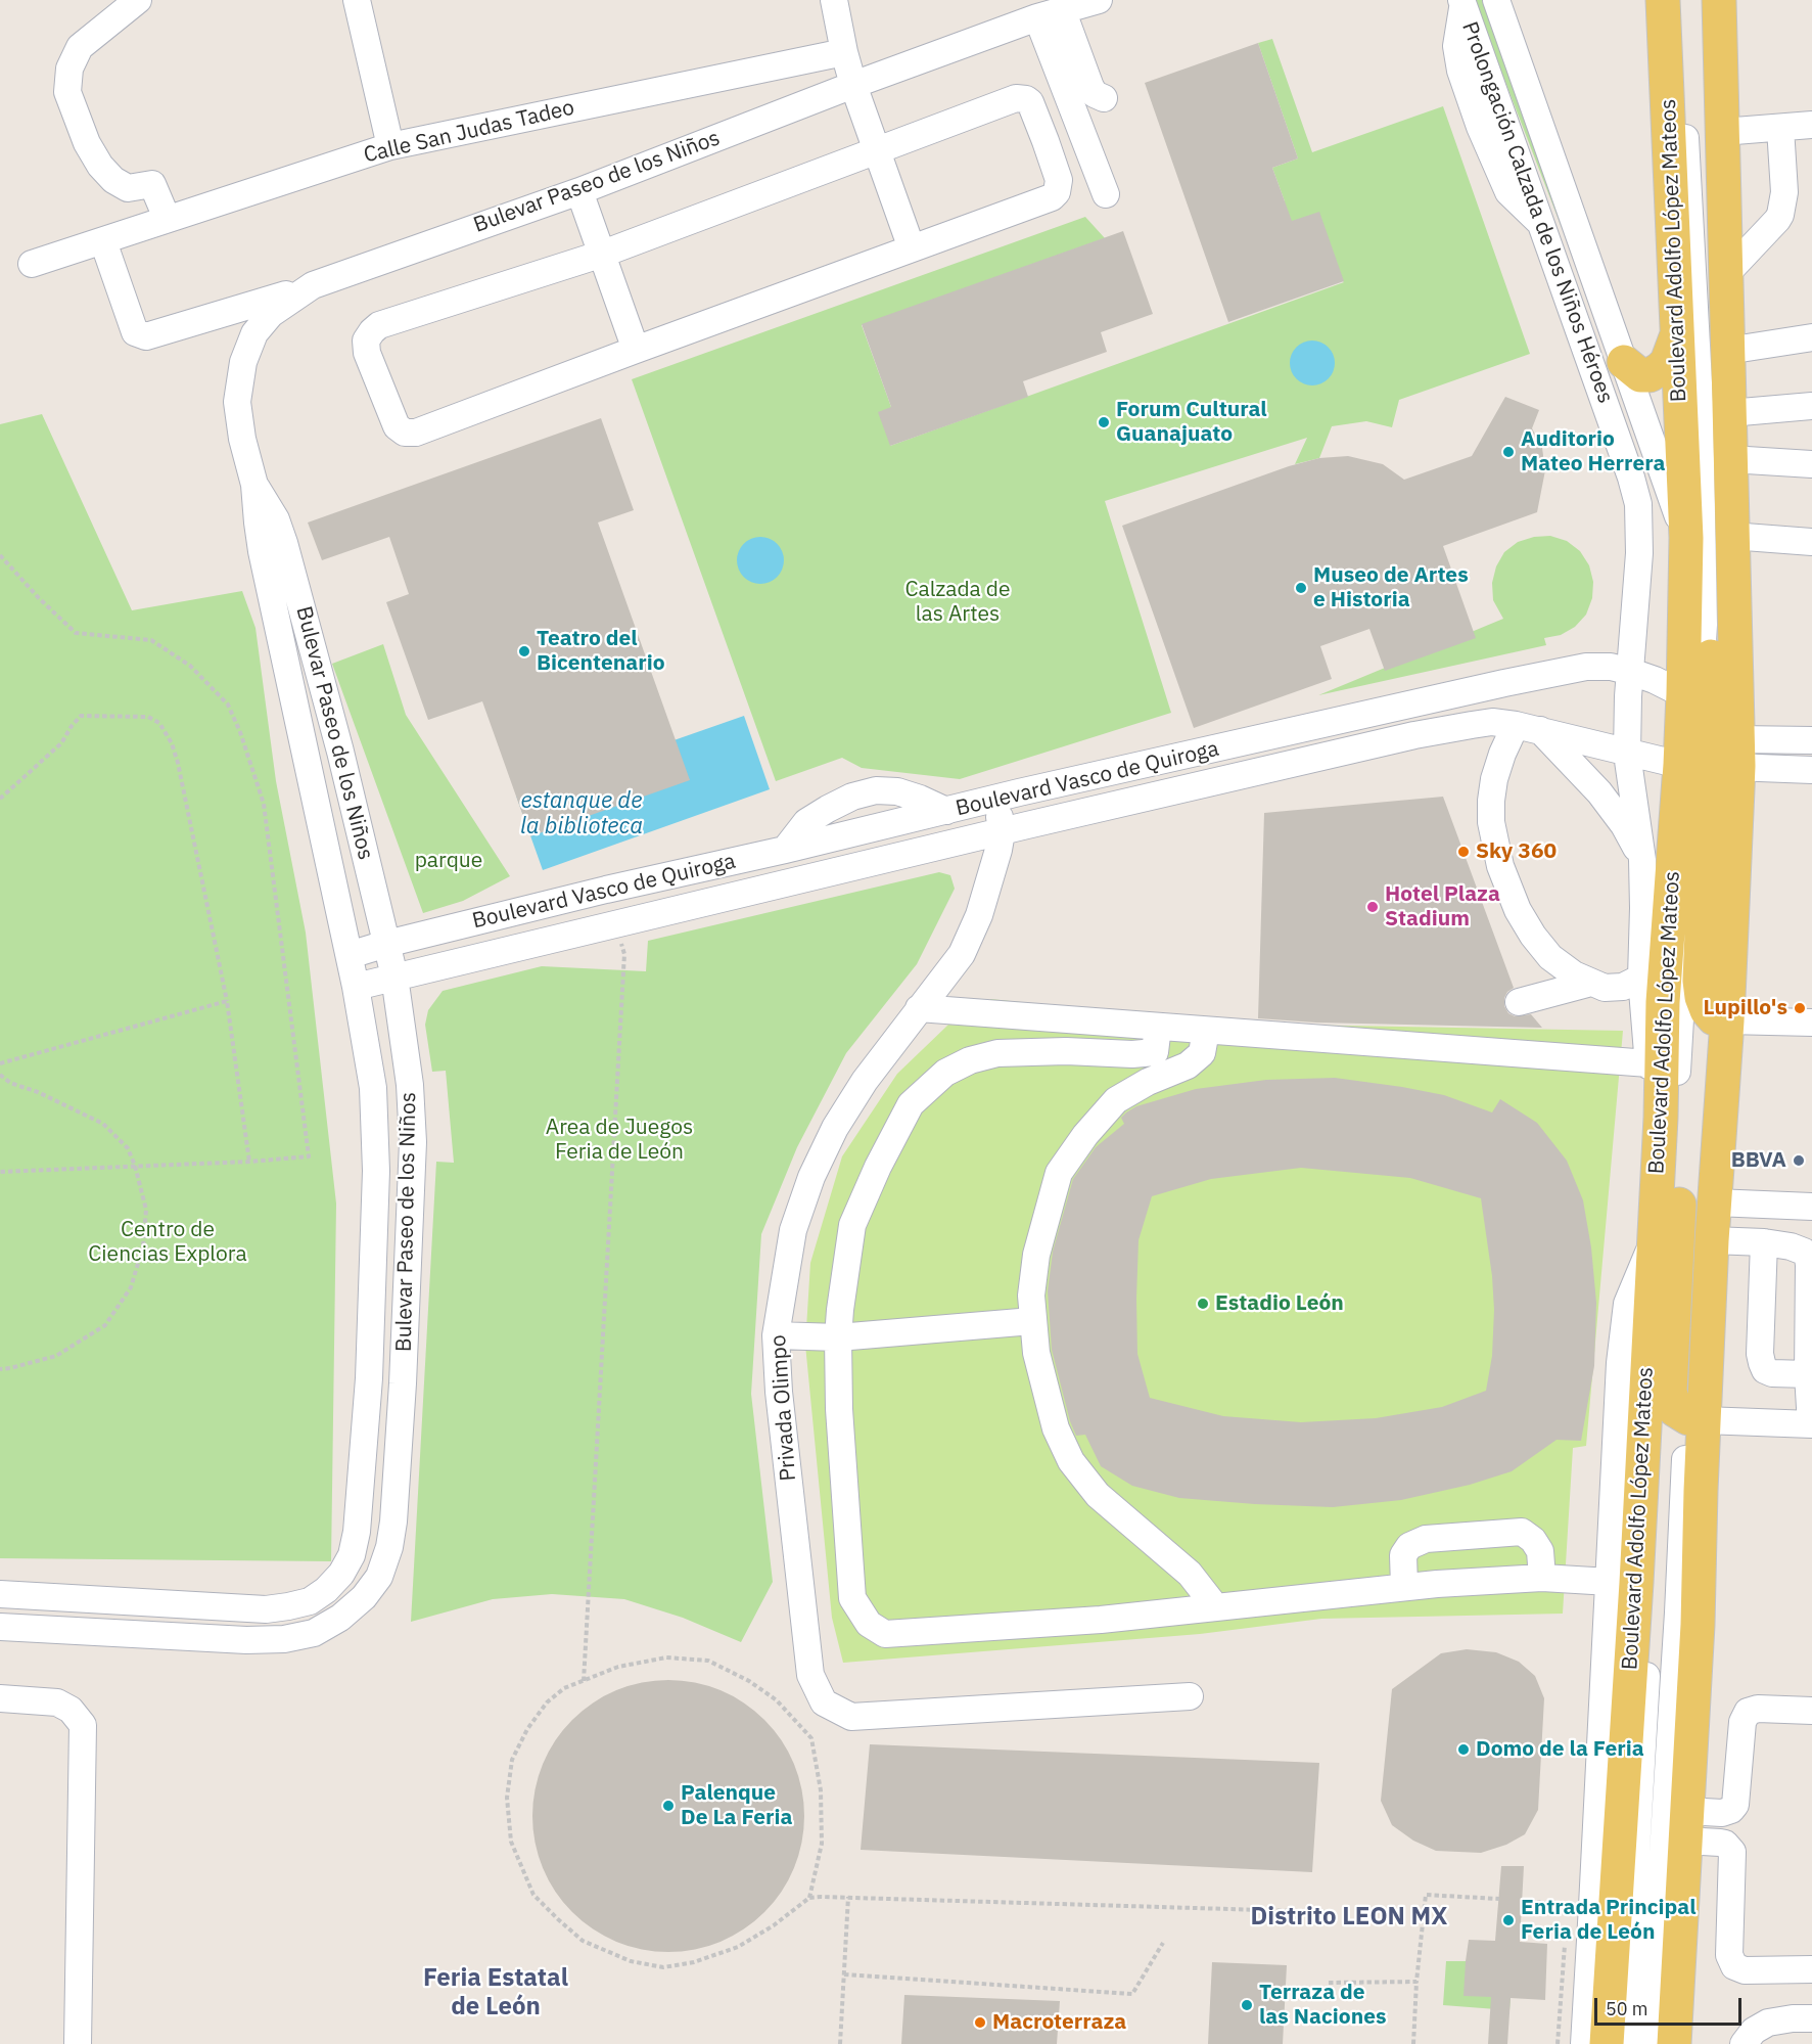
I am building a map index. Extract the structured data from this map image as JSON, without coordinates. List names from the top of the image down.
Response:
{
  "streets": {
    "main road": ["Boulevard Adolfo López Mateos"],
    "street": [
      "Calle San Judas Tadeo",
      "Bulevar Paseo de los Niños",
      "Prolongación Calzada de los Niños Héroes",
      "Boulevard Vasco de Quiroga",
      "Privada Olimpo"
    ]
  },
  "crossings": [
    ["Bulevar Paseo de los Niños", "Boulevard Vasco de Quiroga"],
    ["Prolongación Calzada de los Niños Héroes", "Boulevard Adolfo López Mateos"],
    ["Prolongación Calzada de los Niños Héroes", "Boulevard Vasco de Quiroga"],
    ["Boulevard Adolfo López Mateos", "Boulevard Vasco de Quiroga"],
    ["Boulevard Vasco de Quiroga", "Privada Olimpo"]
  ],
  "districts": ["Distrito LEON MX", "Feria Estatal de León"],
  "water": ["estanque de la biblioteca"],
  "parks": [
    "Calzada de las Artes",
    "parque",
    "Area de Juegos Feria de León",
    "Centro de Ciencias Explora"
  ],
  "places": [
    "Forum Cultural Guanajuato",
    "Auditorio Mateo Herrera",
    "Museo de Artes e Historia",
    "Teatro del Bicentenario",
    "Sky 360",
    "Hotel Plaza Stadium",
    "Lupillo's",
    "BBVA",
    "Estadio León",
    "Domo de la Feria",
    "Palenque De La Feria",
    "Entrada Principal Feria de León",
    "Terraza de las Naciones",
    "Macroterraza"
  ],
  "scale_bar": "50 m"
}
